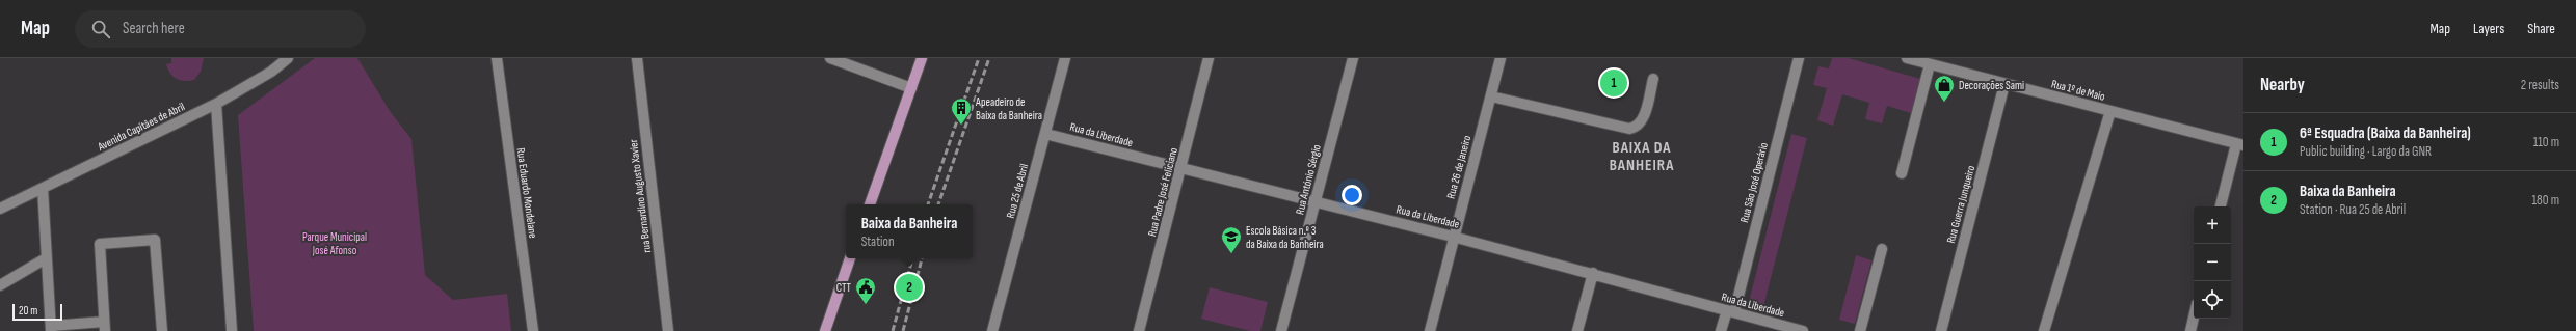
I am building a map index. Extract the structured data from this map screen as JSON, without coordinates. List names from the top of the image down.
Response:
{
  "streets": {
    "street": [
      "Rua 1º de Maio",
      "Avenida Capitães de Abril",
      "Rua da Liberdade",
      "Rua 26 de Janeiro",
      "Rua António Sérgio",
      "Rua São José Operário",
      "Rua 25 de Abril",
      "Rua Padre José Feliciano",
      "Rua Eduardo Mondelane",
      "rua Bernardino Augusto Xavier",
      "Rua Guerra Junqueiro"
    ]
  },
  "crossings": [
    ["Rua 1º de Maio", "Rua Guerra Junqueiro"],
    ["Rua da Liberdade", "Rua 26 de Janeiro"],
    ["Rua da Liberdade", "Rua António Sérgio"],
    ["Rua da Liberdade", "Rua São José Operário"],
    ["Rua da Liberdade", "Rua 25 de Abril"],
    ["Rua da Liberdade", "Rua Padre José Feliciano"]
  ],
  "districts": ["BAIXA DA BANHEIRA"],
  "parks": ["Parque Municipal José Afonso"],
  "places": {
    "shop": ["Decorações Sami"],
    "building": ["Apeadeiro de Baixa da Banheira"],
    "school or university": ["Escola Básica n.º 3 da Baixa da Banheira"],
    "public building": ["CTT"]
  },
  "scale_bar": "20 m",
  "page": {
    "header": "Map",
    "search": "Search here",
    "nav": ["Map", "Layers", "Share"],
    "heading": ["Nearby", "2 results"],
    "pins": ["1", "2"],
    "list": [
      {
        "mark": "1",
        "name": "6ª Esquadra (Baixa da Banheira)",
        "note": "Public building · Largo da GNR",
        "value": "110 m"
      },
      {
        "mark": "2",
        "name": "Baixa da Banheira",
        "note": "Station · Rua 25 de Abril",
        "value": "180 m"
      }
    ],
    "popup": ["Baixa da Banheira", "Station"],
    "map_buttons": ["+", "−"],
    "scale": "20 m"
  }
}
